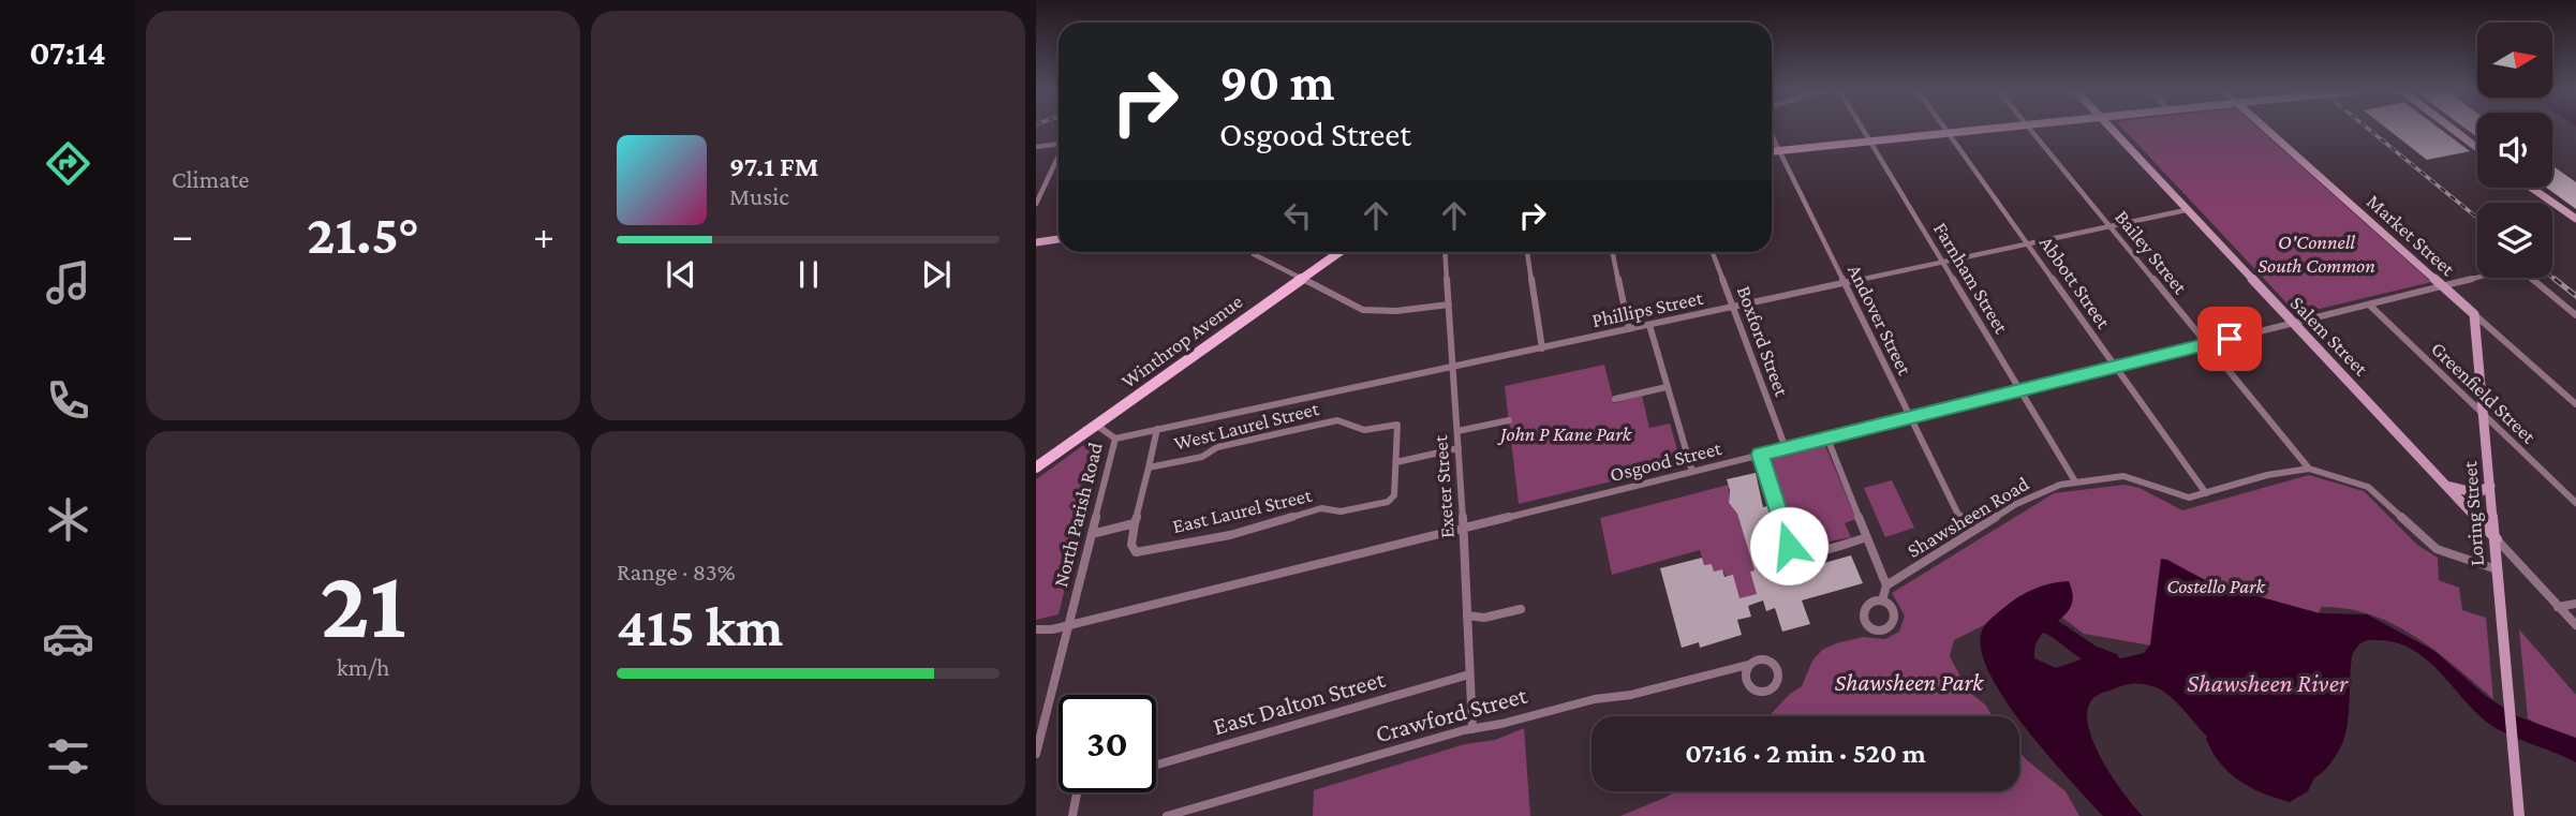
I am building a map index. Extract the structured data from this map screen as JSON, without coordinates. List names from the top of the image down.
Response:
{
  "streets": {
    "main road": ["Salem Street", "Winthrop Avenue", "Loring Street"],
    "street": [
      "Market Street",
      "Bailey Street",
      "Farnham Street",
      "Abbott Street",
      "Phillips Street",
      "Andover Street",
      "Boxford Street",
      "Greenfield Street",
      "West Laurel Street",
      "Osgood Street",
      "Exeter Street",
      "East Laurel Street",
      "North Parish Road",
      "Shawsheen Road",
      "East Dalton Street",
      "Crawford Street"
    ]
  },
  "crossings": [
    ["Market Street", "Osgood Street"],
    ["Market Street", "Loring Street"],
    ["Bailey Street", "Phillips Street"],
    ["Bailey Street", "Osgood Street"],
    ["Bailey Street", "Shawsheen Road"],
    ["Farnham Street", "Phillips Street"],
    ["Farnham Street", "Osgood Street"],
    ["Farnham Street", "Shawsheen Road"],
    ["Abbott Street", "Phillips Street"],
    ["Abbott Street", "Osgood Street"],
    ["Abbott Street", "Shawsheen Road"],
    ["Phillips Street", "Andover Street"],
    ["Phillips Street", "Salem Street"],
    ["Phillips Street", "Boxford Street"],
    ["Phillips Street", "West Laurel Street"],
    ["Phillips Street", "Exeter Street"],
    ["Phillips Street", "North Parish Road"],
    ["Andover Street", "Osgood Street"],
    ["Andover Street", "Shawsheen Road"],
    ["Salem Street", "Osgood Street"],
    ["Salem Street", "Loring Street"],
    ["Winthrop Avenue", "North Parish Road"],
    ["Boxford Street", "Osgood Street"],
    ["Greenfield Street", "Osgood Street"],
    ["Greenfield Street", "Loring Street"],
    ["West Laurel Street", "East Laurel Street"],
    ["Osgood Street", "Exeter Street"],
    ["Osgood Street", "North Parish Road"],
    ["Exeter Street", "East Dalton Street"],
    ["Exeter Street", "Crawford Street"],
    ["Loring Street", "Shawsheen Road"]
  ],
  "water": ["Shawsheen River"],
  "parks": [
    "O'Connell South Common",
    "John P Kane Park",
    "Costello Park",
    "Shawsheen Park"
  ],
  "north": "right",
  "page": {
    "tabs": "07:14",
    "tile": [
      "Climate",
      ["21", "km/h"],
      ["Range · 83%", "415 km"]
    ],
    "turn": ["90 m", "Osgood Street"],
    "song": ["97.1 FM", "Music"],
    "heat": ["−", "21.5°", "+"],
    "limit": "30",
    "trip": "07:16 · 2 min · 520 m"
  }
}
